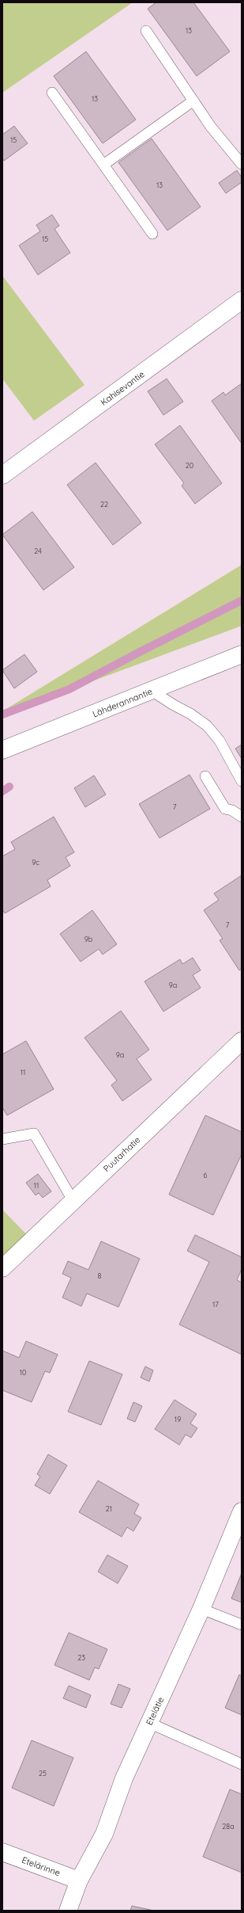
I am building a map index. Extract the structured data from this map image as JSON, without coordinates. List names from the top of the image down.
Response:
{
  "streets": {
    "street": [
      "Kahisevantie",
      "Lähderannantie",
      "Puutarhatie",
      "Etelätie",
      "Etelärinne"
    ]
  },
  "crossings": [
    ["Etelätie", "Etelärinne"]
  ],
  "house_numbers": [
    "13",
    "13",
    "15",
    "13",
    "15",
    "20",
    "22",
    "24",
    "7",
    "9c",
    "7",
    "9b",
    "9a",
    "9a",
    "11",
    "6",
    "11",
    "8",
    "17",
    "10",
    "19",
    "21",
    "23",
    "25",
    "28a"
  ]
}
